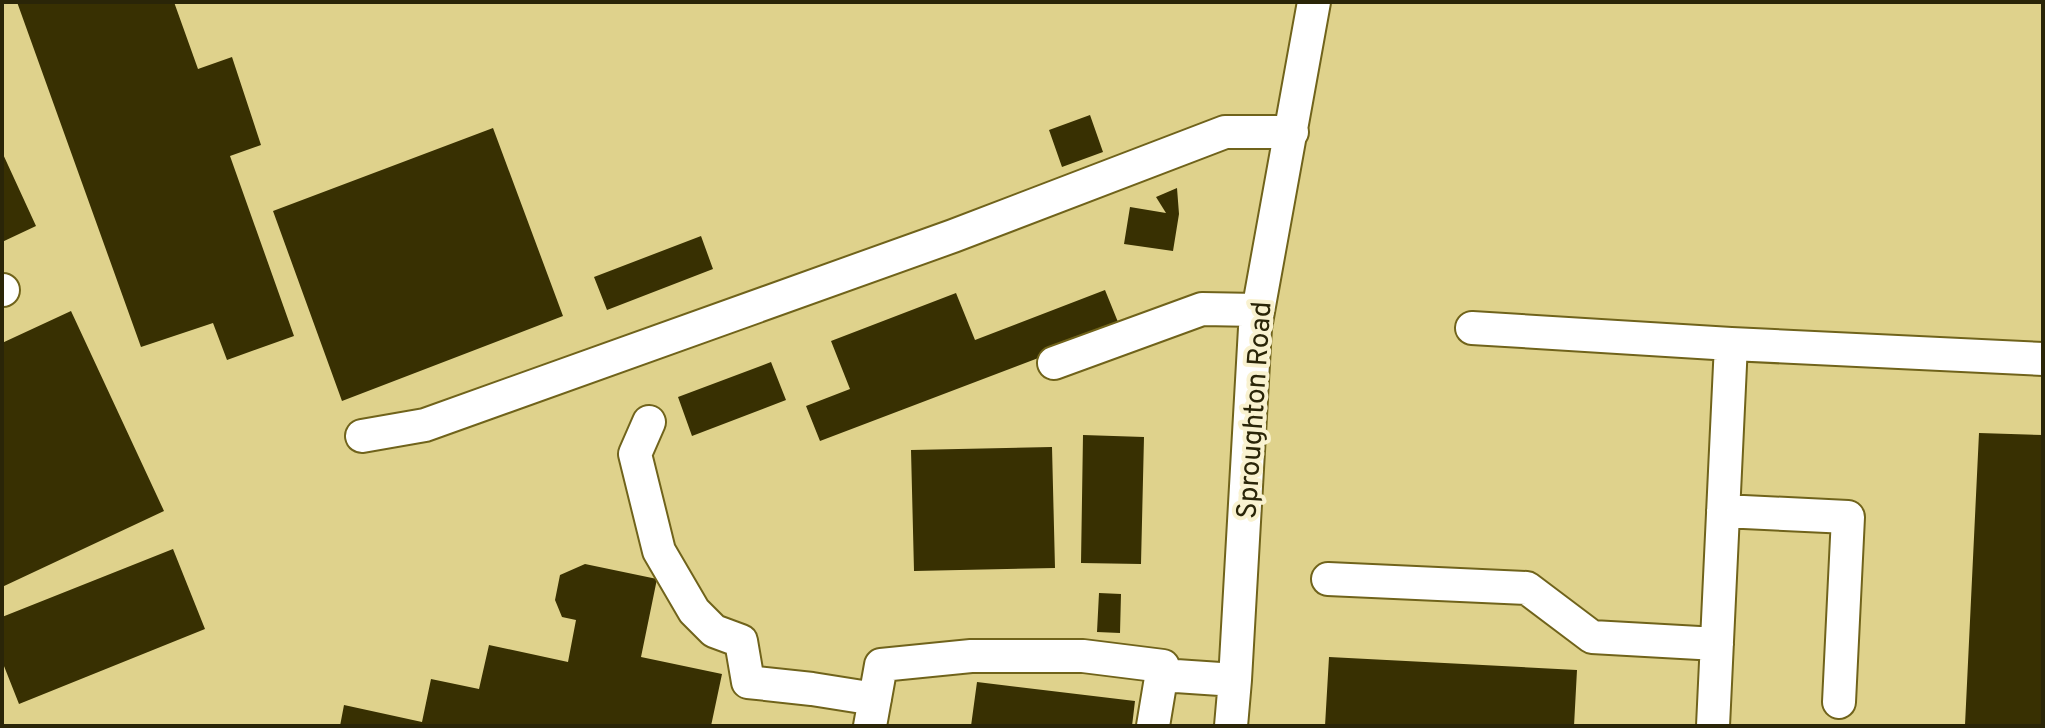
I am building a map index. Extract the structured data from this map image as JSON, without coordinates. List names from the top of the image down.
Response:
{
  "streets": {
    "street": ["Sproughton Road"]
  }
}
